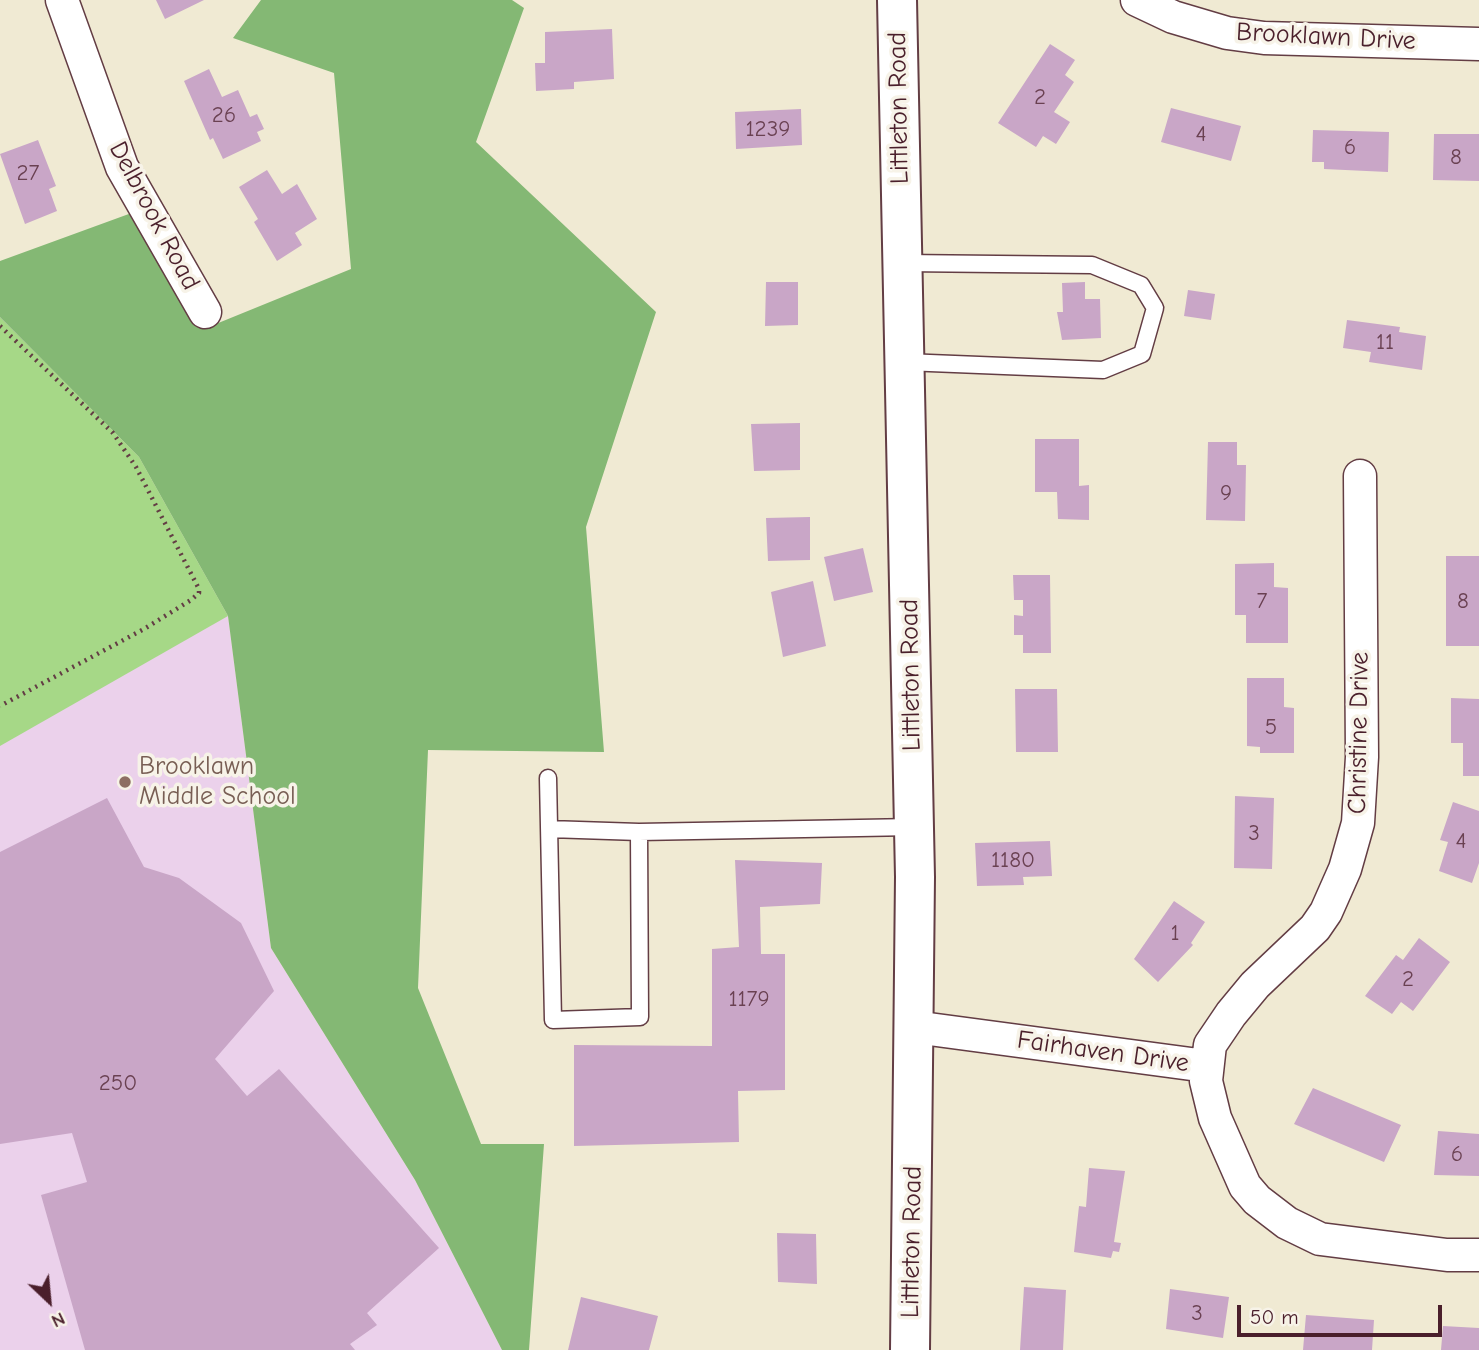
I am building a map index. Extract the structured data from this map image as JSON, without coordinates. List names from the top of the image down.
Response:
{
  "streets": {
    "main road": ["Littleton Road"],
    "street": [
      "Brooklawn Drive",
      "Delbrook Road",
      "Christine Drive",
      "Fairhaven Drive"
    ]
  },
  "crossings": [
    ["Littleton Road", "Fairhaven Drive"],
    ["Christine Drive", "Fairhaven Drive"]
  ],
  "places": ["Brooklawn Middle School"],
  "house_numbers": [
    "2",
    "26",
    "1239",
    "4",
    "6",
    "8",
    "27",
    "11",
    "9",
    "7",
    "8",
    "5",
    "3",
    "4",
    "1180",
    "1",
    "2",
    "1179",
    "250",
    "6",
    "3"
  ],
  "scale_bar": "50 m",
  "north": "bottom right"
}
